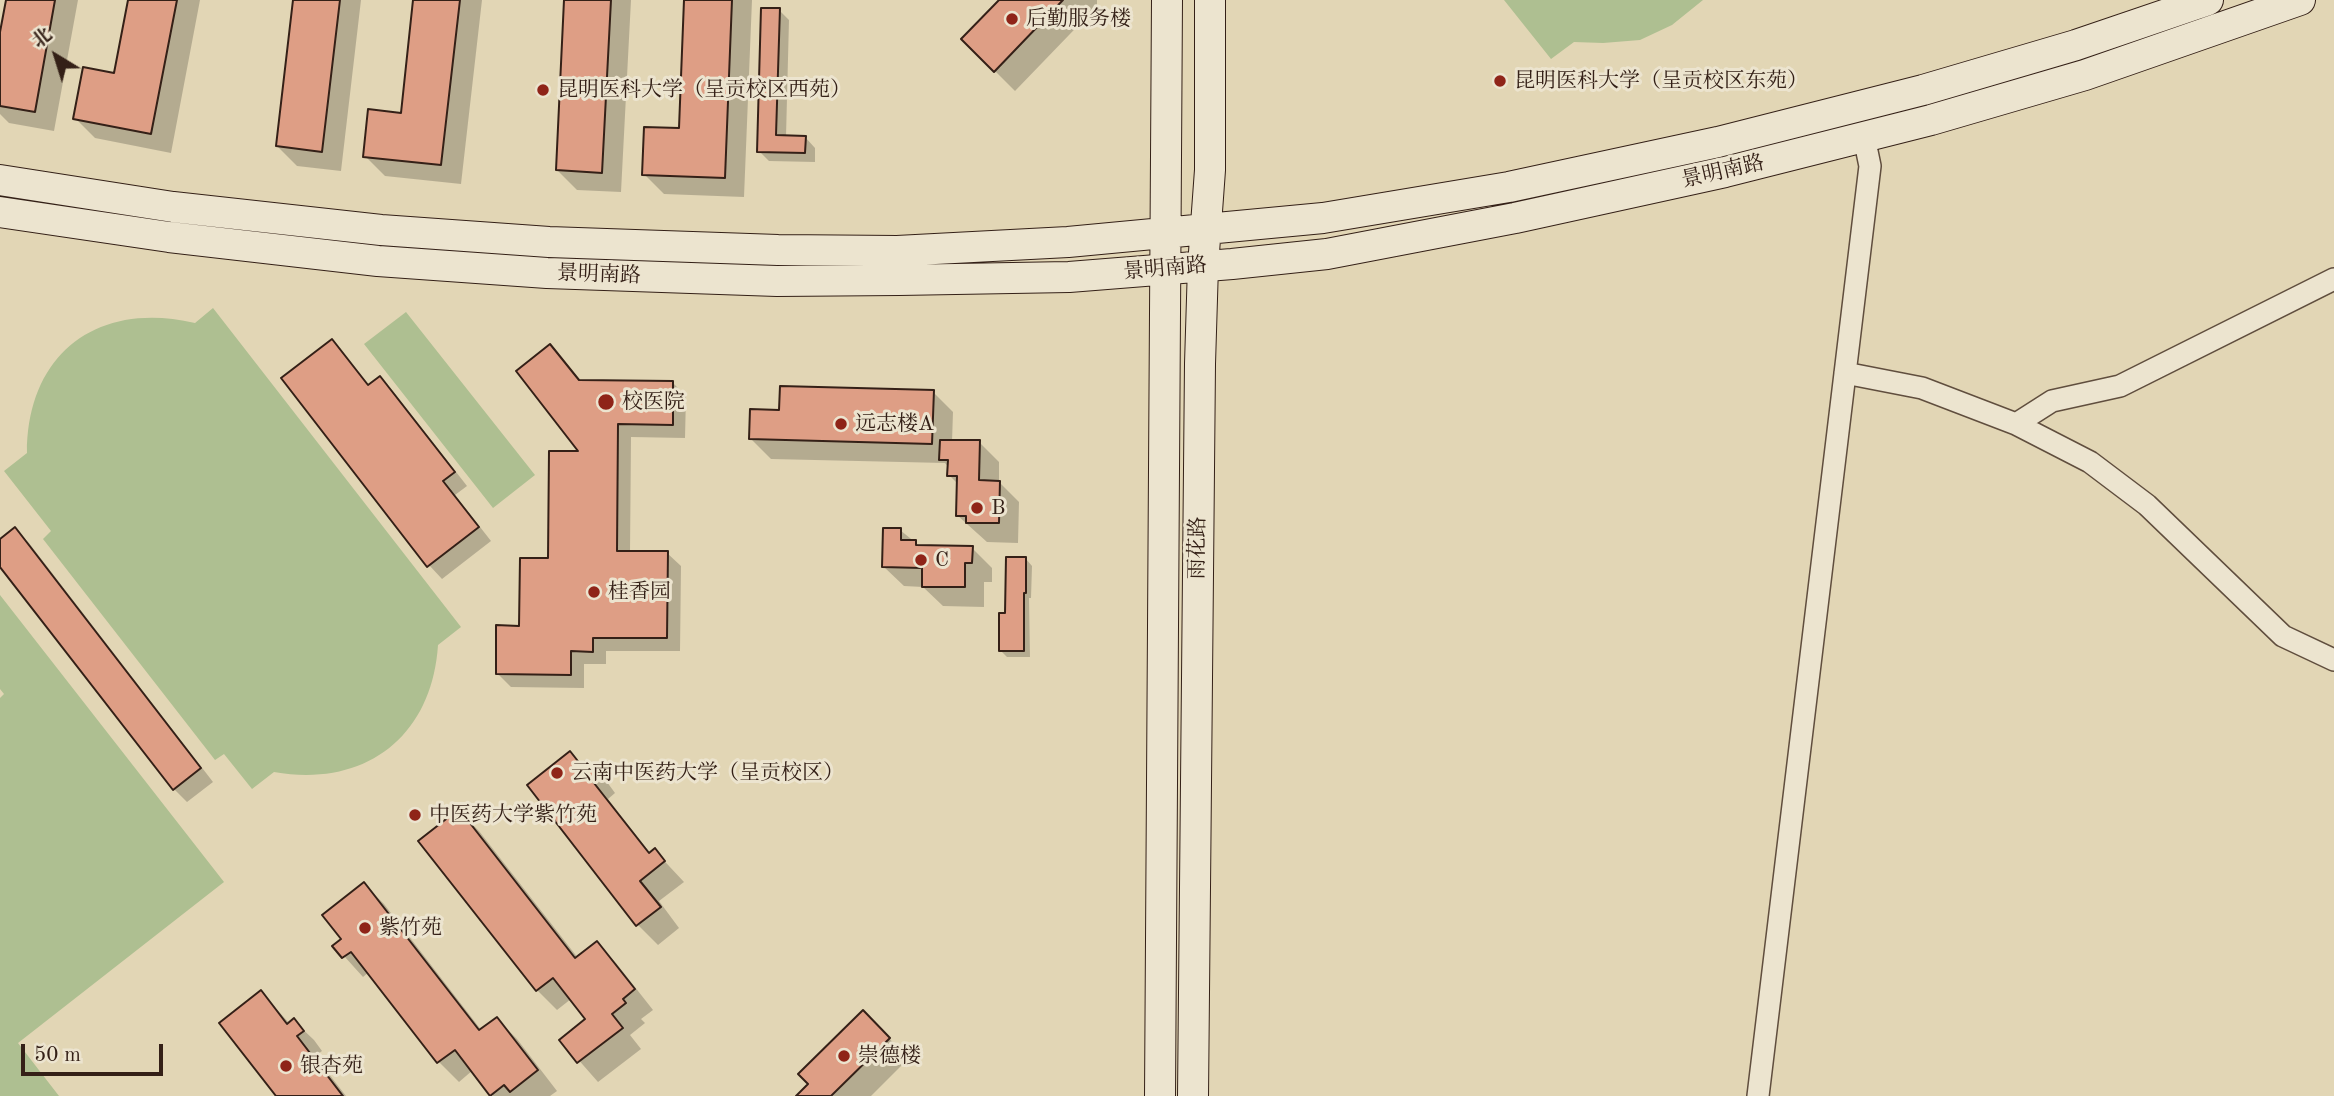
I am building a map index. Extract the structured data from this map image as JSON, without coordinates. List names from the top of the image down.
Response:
{
  "streets": {
    "street": ["景明南路", "雨花路"]
  },
  "crossings": [
    ["景明南路", "雨花路"]
  ],
  "places": [
    "后勤服务楼",
    "昆明医科大学（呈贡校区东苑）",
    "昆明医科大学（呈贡校区西苑）",
    "校医院",
    "远志楼A",
    "B",
    "C",
    "桂香园",
    "云南中医药大学（呈贡校区）",
    "中医药大学紫竹苑",
    "紫竹苑",
    "崇德楼",
    "银杏苑"
  ],
  "scale_bar": "50 m",
  "north": "top left"
}
